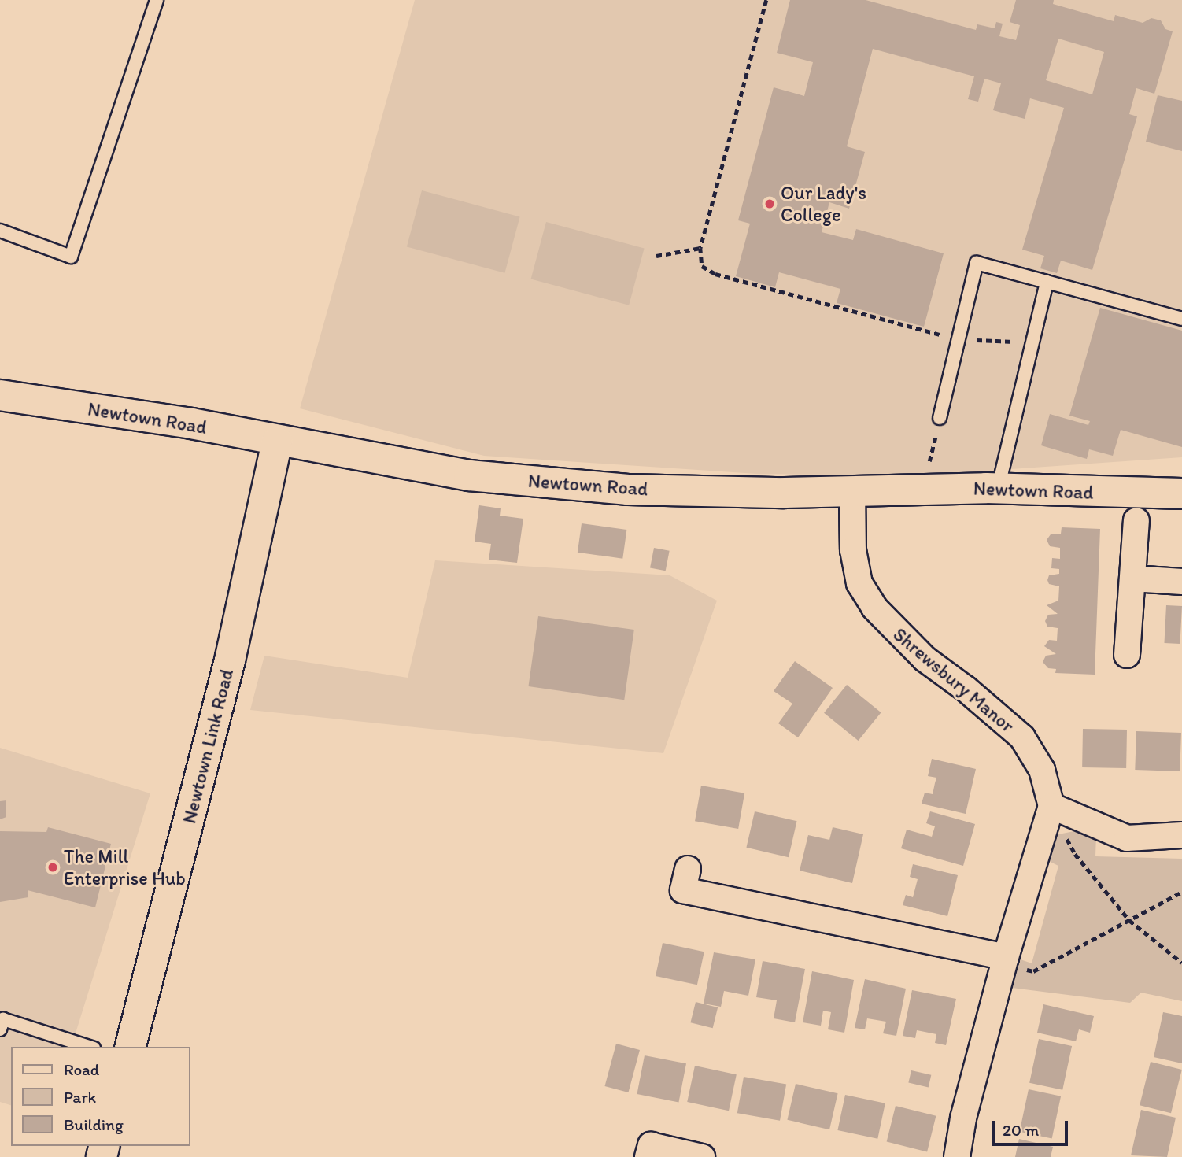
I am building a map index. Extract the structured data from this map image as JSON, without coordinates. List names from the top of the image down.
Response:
{
  "streets": {
    "street": ["Newtown Road", "Shrewsbury Manor", "Newtown Link Road"]
  },
  "crossings": [
    ["Newtown Road", "Shrewsbury Manor"],
    ["Newtown Road", "Newtown Link Road"]
  ],
  "places": ["Our Lady's College", "The Mill Enterprise Hub"],
  "legend": ["Road", "Park", "Building"],
  "scale_bar": "20 m"
}
